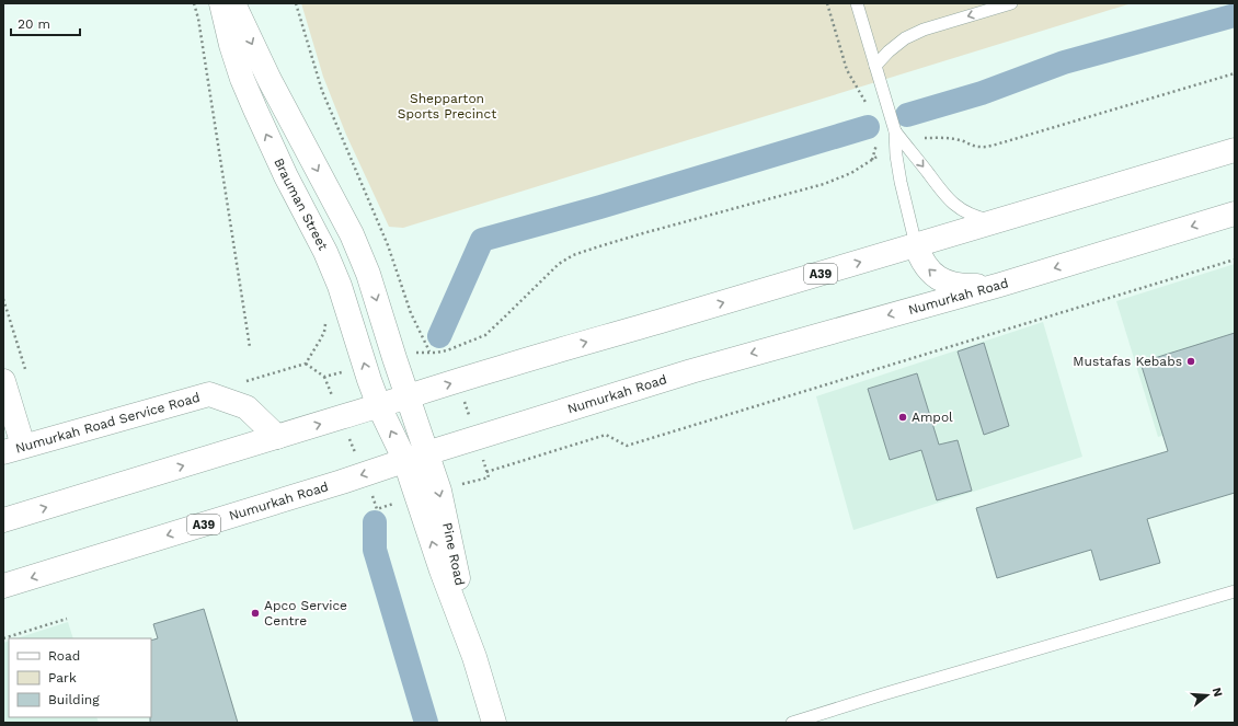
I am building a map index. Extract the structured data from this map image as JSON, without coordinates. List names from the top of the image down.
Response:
{
  "streets": {
    "main road": [
      "Brauman Street",
      "A39",
      "Numurkah Road",
      "Numurkah Road Service Road",
      "Pine Road"
    ]
  },
  "crossings": [
    ["Brauman Street", "A39"],
    ["Brauman Street", "Numurkah Road"],
    ["Brauman Street", "Pine Road"],
    ["A39", "Numurkah Road Service Road"],
    ["Numurkah Road", "Pine Road"]
  ],
  "parks": ["Shepparton Sports Precinct"],
  "places": ["Mustafas Kebabs", "Ampol", "Apco Service Centre"],
  "legend": ["Road", "Park", "Building"],
  "scale_bar": "20 m",
  "north": "right"
}
